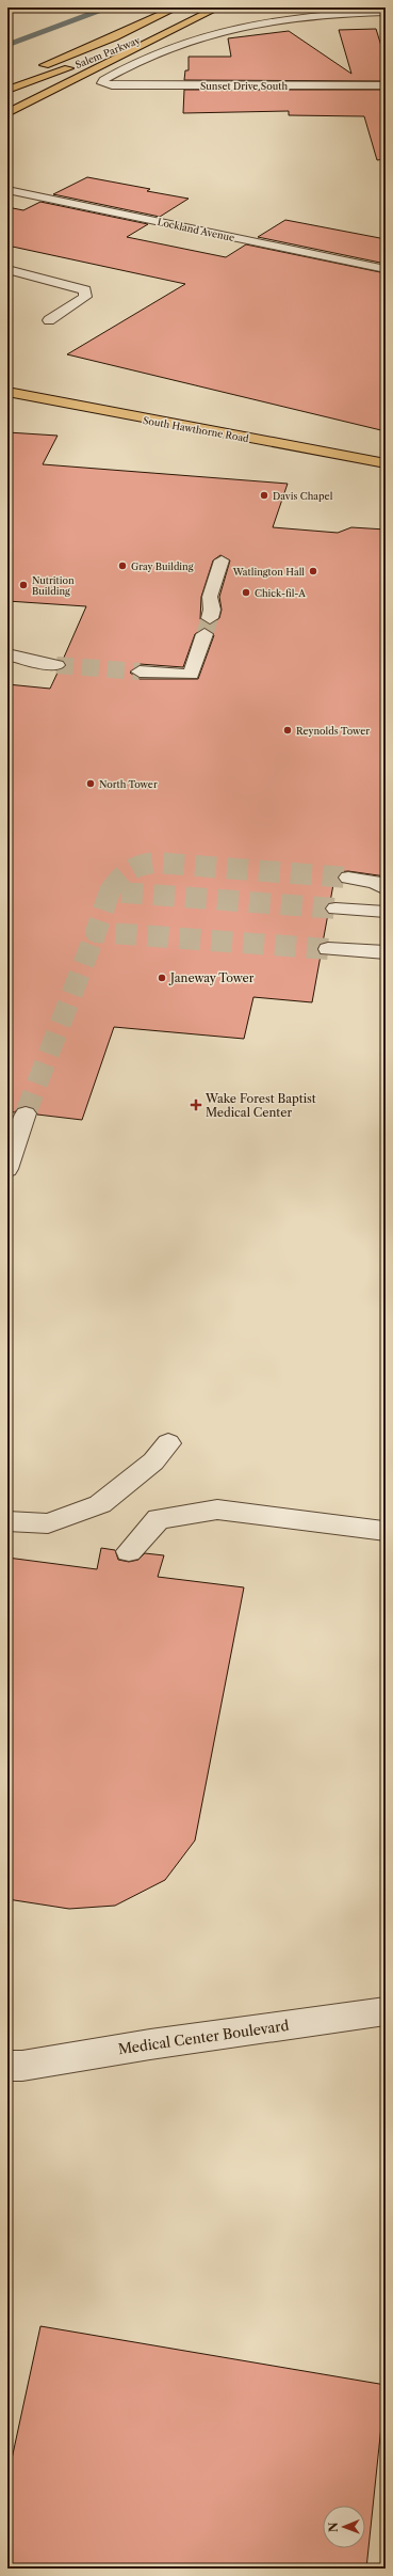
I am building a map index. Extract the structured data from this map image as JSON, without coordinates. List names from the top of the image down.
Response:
{
  "streets": {
    "main road": ["Salem Parkway", "South Hawthorne Road"],
    "street": ["Sunset Drive South", "Lockland Avenue", "Medical Center Boulevard"]
  },
  "places": {
    "other": [
      "Davis Chapel",
      "Gray Building",
      "Watlington Hall",
      "Nutrition Building",
      "Chick-fil-A",
      "Reynolds Tower",
      "North Tower",
      "Janeway Tower"
    ],
    "health": ["Wake Forest Baptist Medical Center"]
  },
  "north": "left"
}
